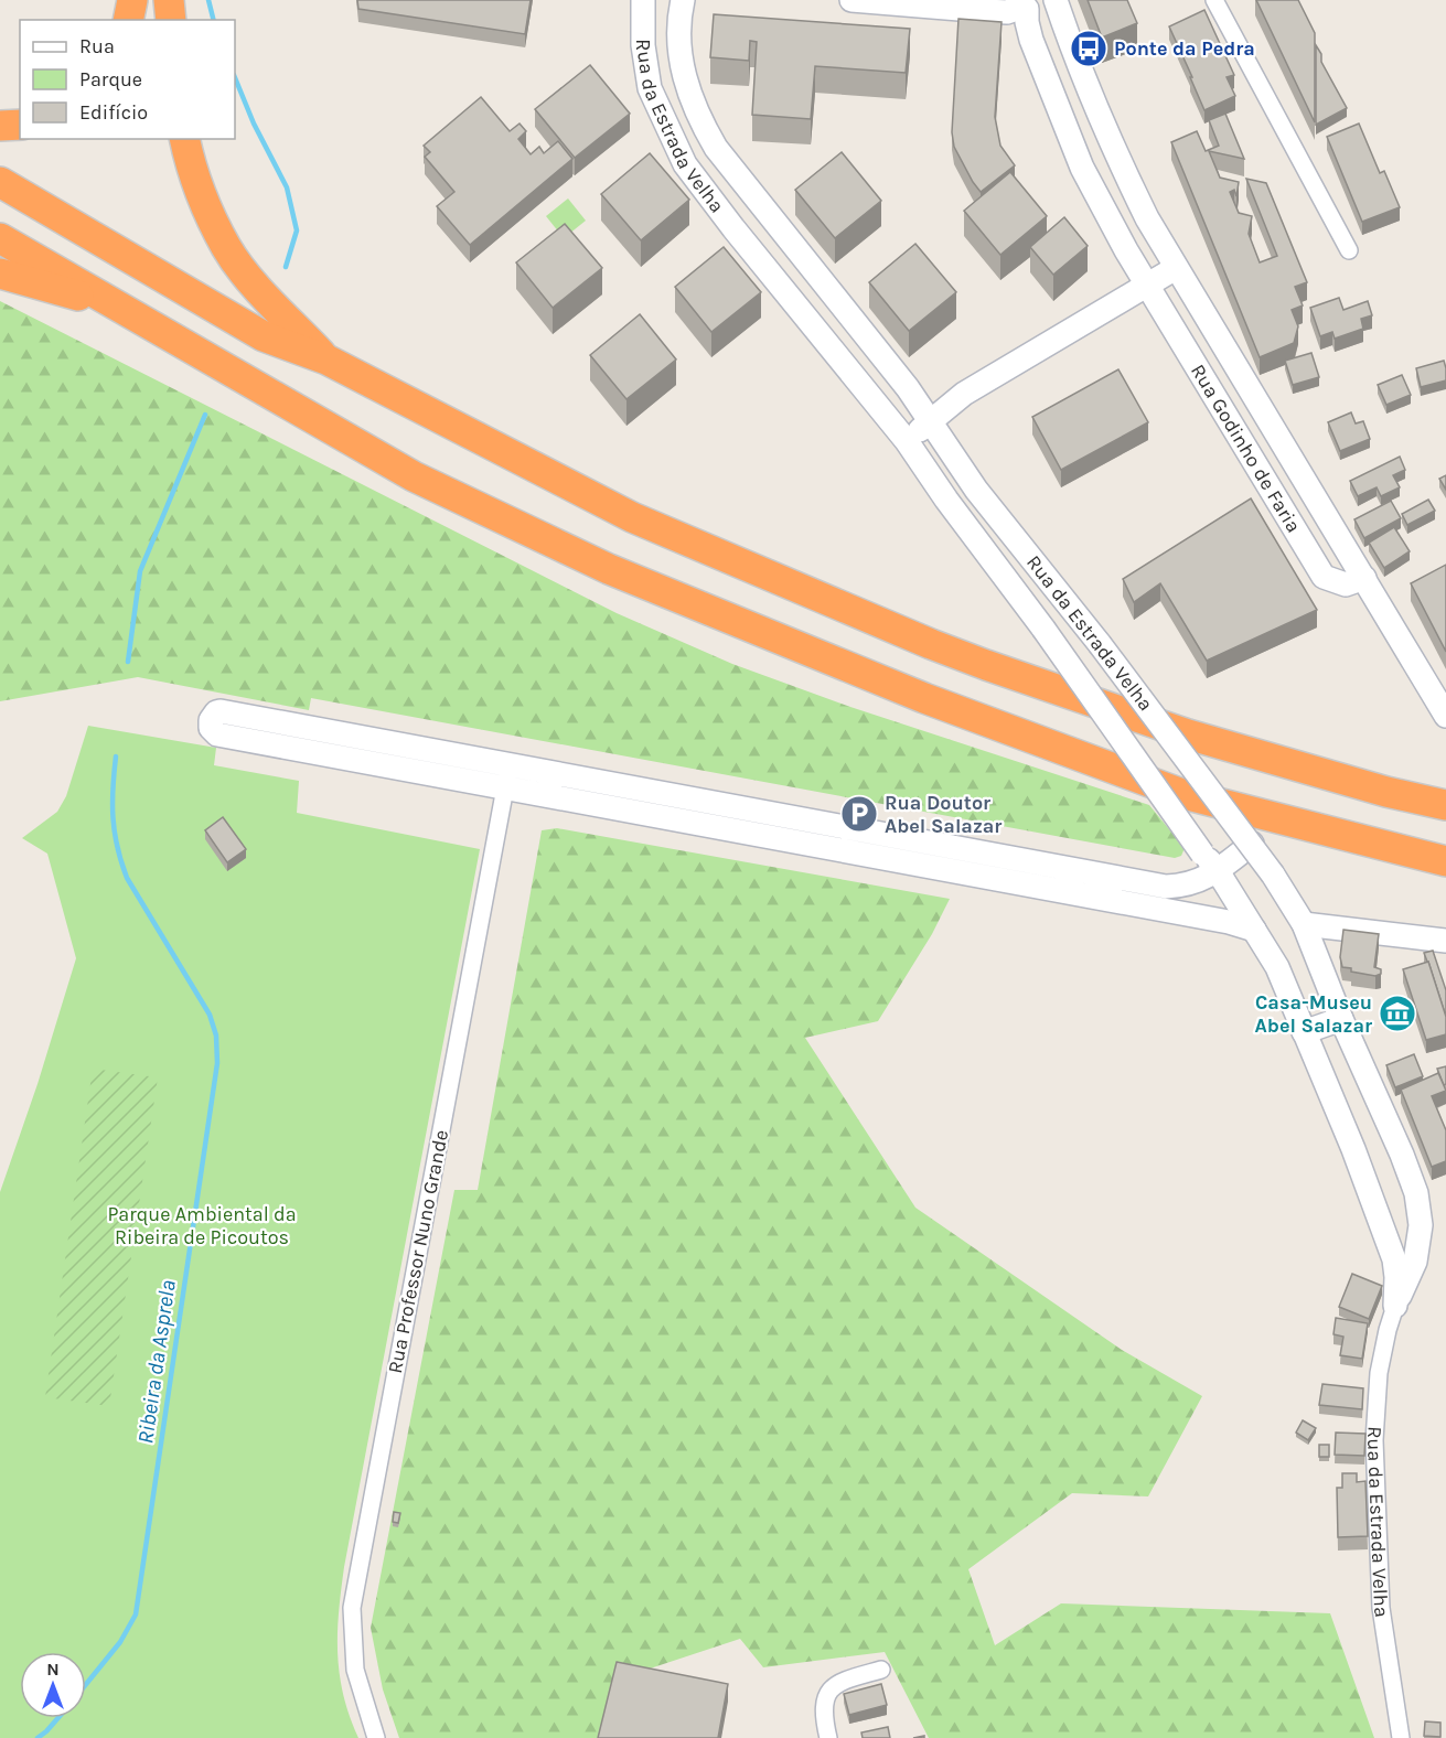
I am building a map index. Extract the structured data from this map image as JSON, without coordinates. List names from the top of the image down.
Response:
{
  "streets": {
    "street": ["Rua da Estrada Velha", "Rua Godinho de Faria", "Rua Professor Nuno Grande"]
  },
  "water": ["Ribeira da Asprela"],
  "parks": ["Parque Ambiental da Ribeira de Picoutos"],
  "places": {
    "bus stop": ["Ponte da Pedra"],
    "parking": ["Rua Doutor Abel Salazar"],
    "museum": ["Casa-Museu Abel Salazar"]
  },
  "legend": ["Rua", "Parque", "Edifício"],
  "north": "top"
}
